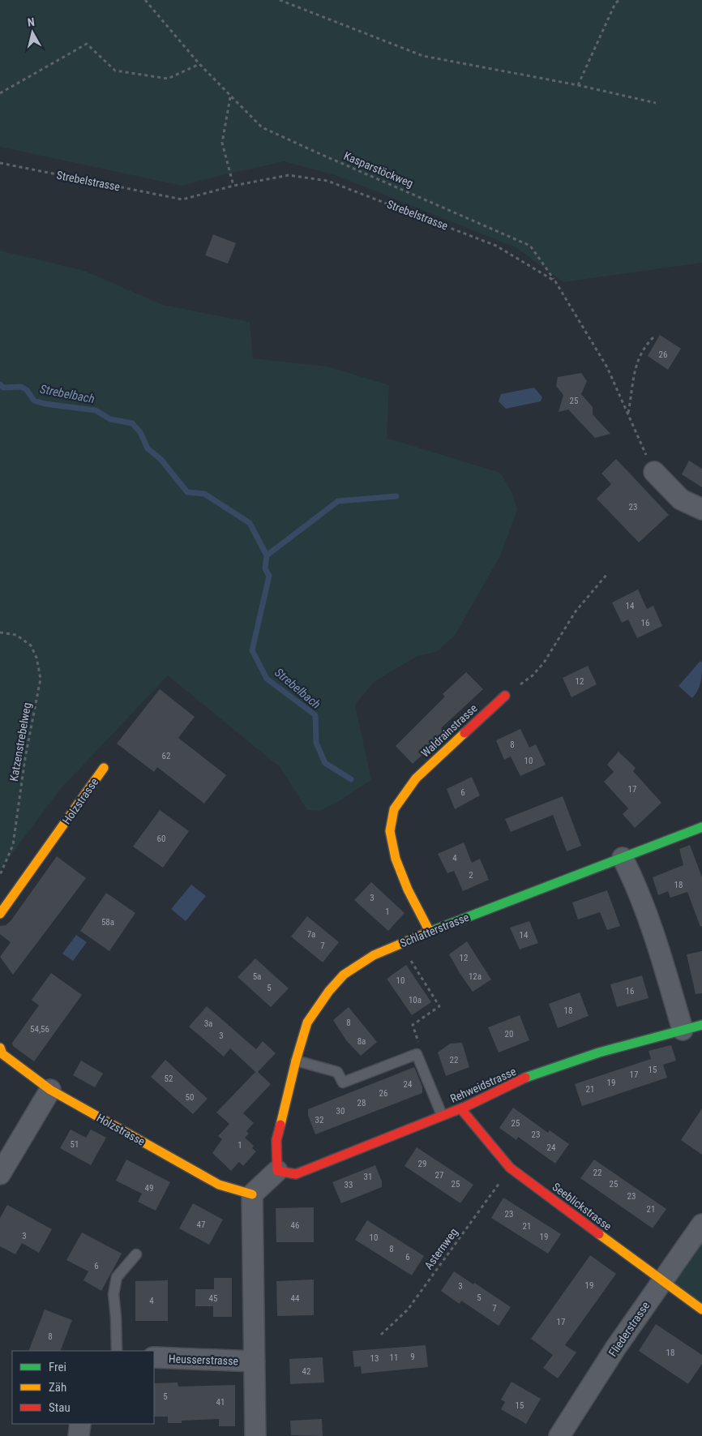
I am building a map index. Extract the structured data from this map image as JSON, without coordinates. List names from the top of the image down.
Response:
{
  "streets": {
    "street": [
      "Waldrainstrasse",
      "Holzstrasse",
      "Schlatterstrasse",
      "Rehweidstrasse",
      "Seeblickstrasse",
      "Fliederstrasse",
      "Heusserstrasse"
    ],
    "path": [
      "Kasparstöckweg",
      "Strebelstrasse",
      "Katzenstrebelweg",
      "Asternweg"
    ]
  },
  "crossings": [
    ["Kasparstöckweg", "Strebelstrasse"],
    ["Waldrainstrasse", "Schlatterstrasse"],
    ["Schlatterstrasse", "Rehweidstrasse"],
    ["Rehweidstrasse", "Seeblickstrasse"],
    ["Seeblickstrasse", "Asternweg"],
    ["Seeblickstrasse", "Fliederstrasse"]
  ],
  "water": ["Strebelbach"],
  "house_numbers": [
    "26",
    "25",
    "23",
    "14",
    "16",
    "12",
    "8",
    "62",
    "10",
    "17",
    "6",
    "60",
    "4",
    "2",
    "18",
    "3",
    "1",
    "58a",
    "7a",
    "14",
    "7",
    "12",
    "5a",
    "12a",
    "10",
    "5",
    "16",
    "10a",
    "18",
    "8",
    "3a",
    "54,56",
    "20",
    "3",
    "8a",
    "22",
    "15",
    "17",
    "52",
    "19",
    "24",
    "21",
    "26",
    "50",
    "28",
    "30",
    "32",
    "25",
    "23",
    "51",
    "1",
    "24",
    "29",
    "22",
    "27",
    "31",
    "25",
    "25",
    "33",
    "49",
    "23",
    "21",
    "23",
    "47",
    "46",
    "21",
    "3",
    "19",
    "10",
    "8",
    "6",
    "6",
    "19",
    "3",
    "5",
    "45",
    "44",
    "4",
    "7",
    "17",
    "8",
    "18",
    "9",
    "11",
    "13",
    "42",
    "5",
    "41",
    "15"
  ],
  "legend": ["Frei", "Zäh", "Stau"],
  "north": "top"
}
